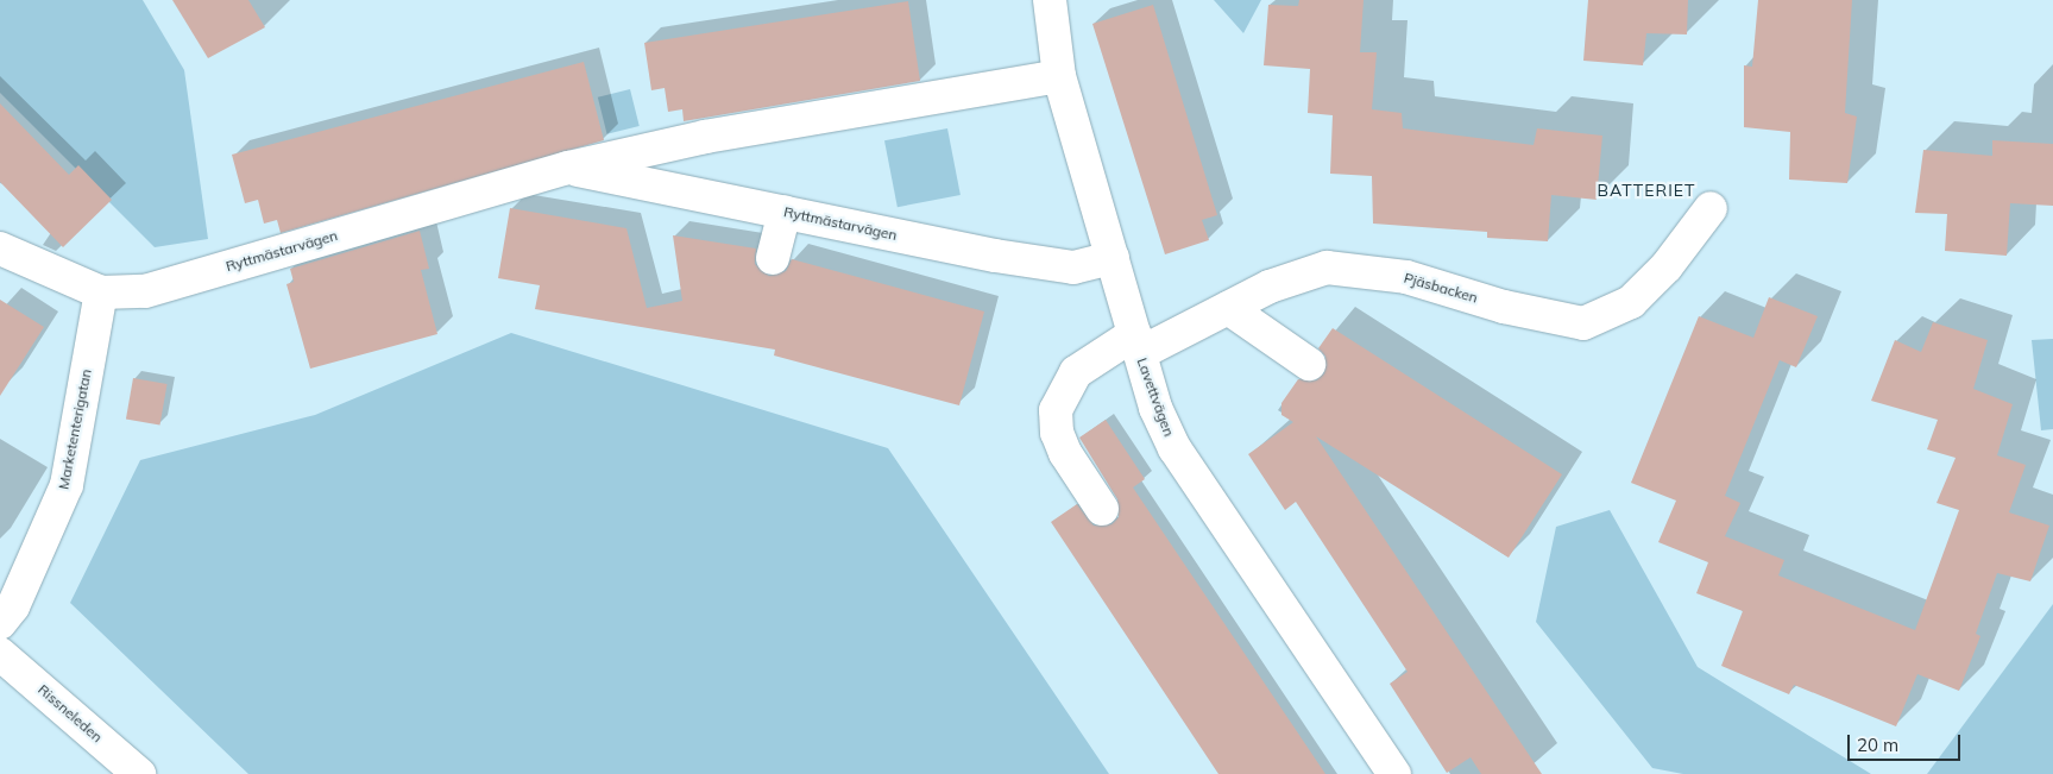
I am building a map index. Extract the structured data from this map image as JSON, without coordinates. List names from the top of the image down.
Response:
{
  "streets": {
    "street": [
      "Ryttmästarvägen",
      "Pjäsbacken",
      "Lavettvägen",
      "Marketenterigatan",
      "Rissneleden"
    ]
  },
  "crossings": [
    ["Ryttmästarvägen", "Lavettvägen"],
    ["Ryttmästarvägen", "Marketenterigatan"],
    ["Pjäsbacken", "Lavettvägen"]
  ],
  "districts": ["BATTERIET"],
  "scale_bar": "20 m"
}
